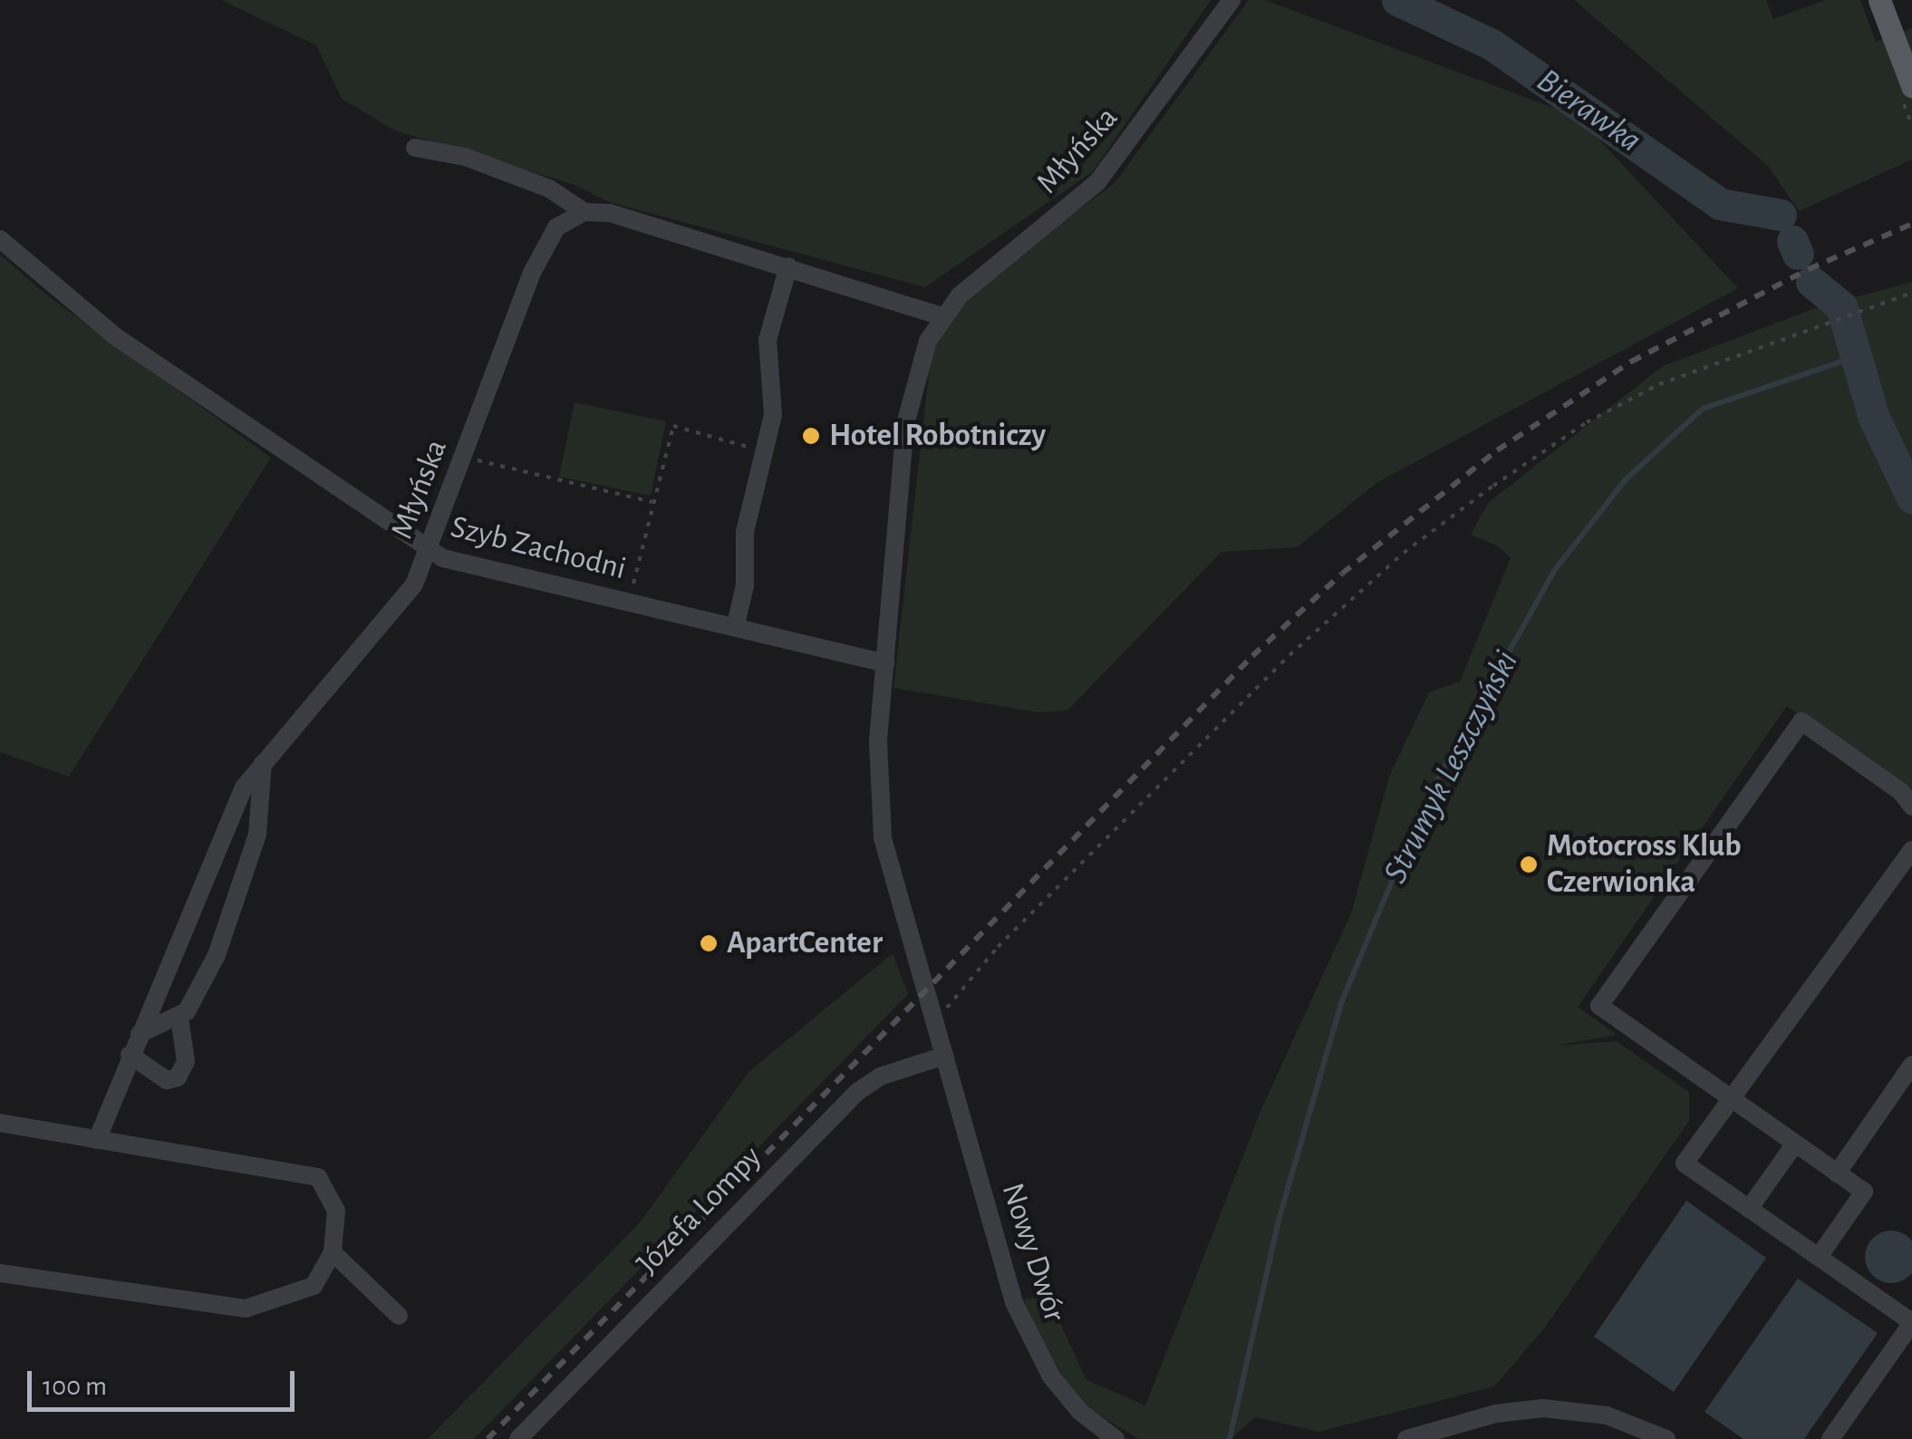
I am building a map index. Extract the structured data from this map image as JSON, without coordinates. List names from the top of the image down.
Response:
{
  "streets": {
    "street": [
      "Młyńska",
      "Szyb Zachodni",
      "Józefa Lompy",
      "Nowy Dwór"
    ]
  },
  "crossings": [
    ["Młyńska", "Szyb Zachodni"],
    ["Młyńska", "Józefa Lompy"],
    ["Młyńska", "Nowy Dwór"],
    ["Józefa Lompy", "Nowy Dwór"]
  ],
  "water": ["Bierawka", "Strumyk Leszczyński"],
  "places": ["Hotel Robotniczy", "Motocross Klub Czerwionka", "ApartCenter"],
  "scale_bar": "100 m"
}
